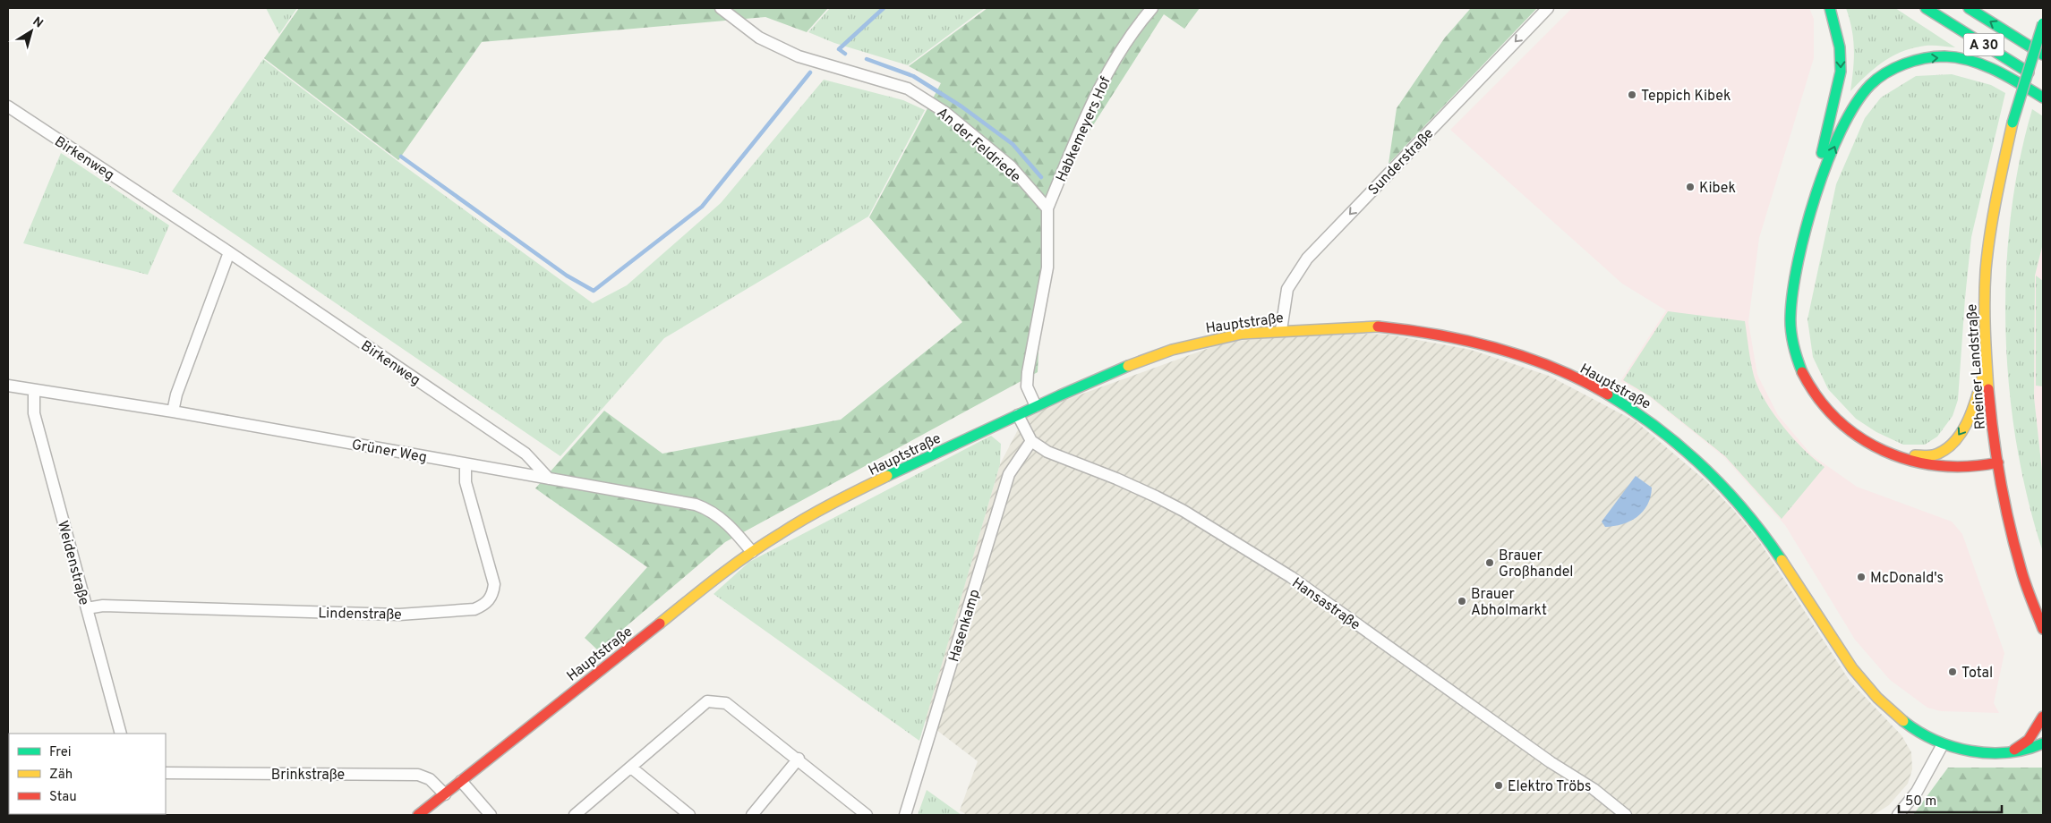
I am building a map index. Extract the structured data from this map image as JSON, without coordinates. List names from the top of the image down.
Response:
{
  "streets": {
    "main road": ["A 30", "Hauptstraße", "Rheiner Landstraße"],
    "street": [
      "Habkemeyers Hof",
      "An der Feldriede",
      "Birkenweg",
      "Sunderstraße",
      "Grüner Weg",
      "Weidenstraße",
      "Hansastraße",
      "Lindenstraße",
      "Hasenkamp",
      "Brinkstraße"
    ]
  },
  "crossings": [
    ["Habkemeyers Hof", "An der Feldriede"],
    ["Birkenweg", "Grüner Weg"],
    ["Sunderstraße", "Hauptstraße"],
    ["Hauptstraße", "Grüner Weg"],
    ["Hauptstraße", "Brinkstraße"],
    ["Grüner Weg", "Weidenstraße"],
    ["Grüner Weg", "Lindenstraße"],
    ["Weidenstraße", "Lindenstraße"],
    ["Hansastraße", "Hasenkamp"]
  ],
  "one_way": ["Sunderstraße"],
  "places": [
    "Teppich Kibek",
    "Kibek",
    "Brauer Großhandel",
    "McDonald's",
    "Brauer Abholmarkt",
    "Total",
    "Elektro Tröbs"
  ],
  "legend": ["Frei", "Zäh", "Stau"],
  "scale_bar": "50 m",
  "north": "top right"
}
